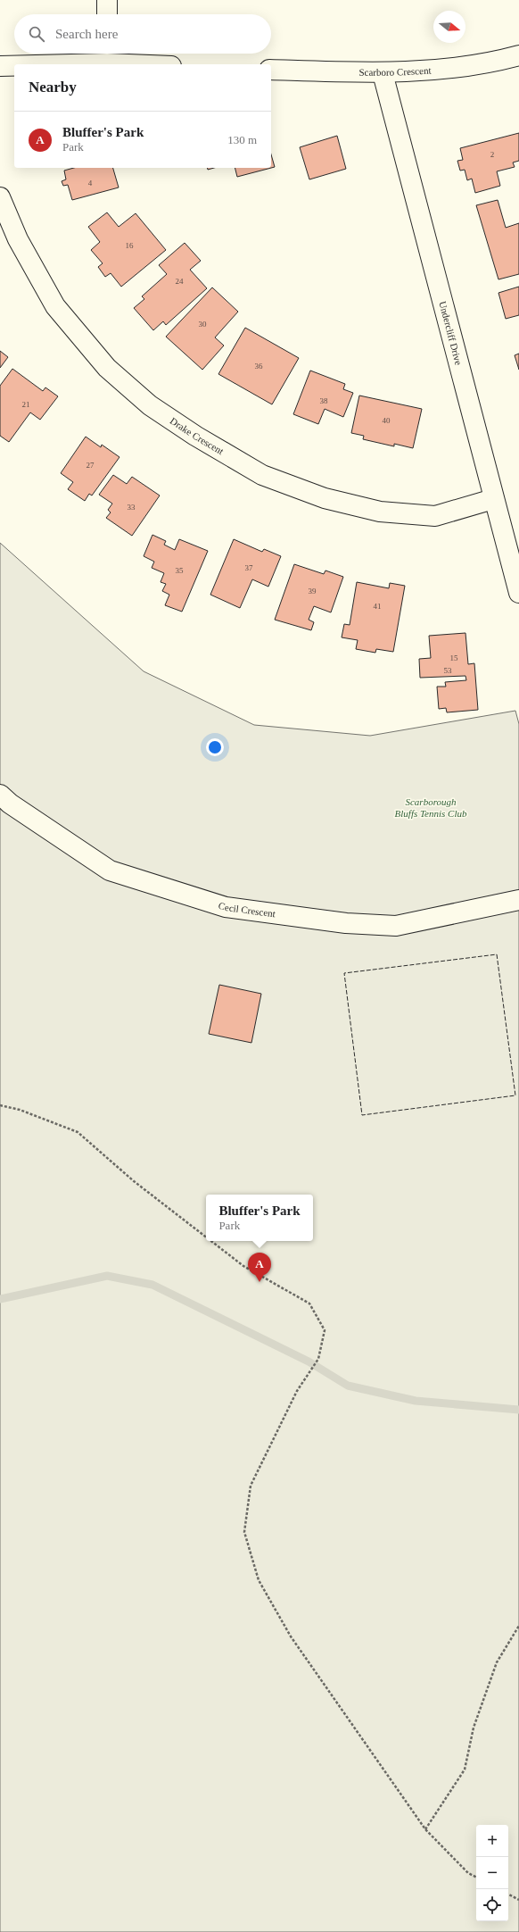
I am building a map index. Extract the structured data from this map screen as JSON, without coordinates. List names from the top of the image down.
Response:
{
  "streets": {
    "street": [
      "Scarboro Crescent",
      "Undercliff Drive",
      "Drake Crescent",
      "Cecil Crescent"
    ]
  },
  "crossings": [
    ["Scarboro Crescent", "Undercliff Drive"],
    ["Undercliff Drive", "Drake Crescent"]
  ],
  "parks": ["Scarborough Bluffs Tennis Club"],
  "house_numbers": [
    "2",
    "4",
    "16",
    "24",
    "30",
    "36",
    "38",
    "21",
    "40",
    "27",
    "33",
    "37",
    "35",
    "39",
    "41",
    "15",
    "53"
  ],
  "north": "right",
  "page": {
    "search": "Search here",
    "heading": "Nearby",
    "list": [
      {
        "mark": "A",
        "name": "Bluffer's Park",
        "note": "Park",
        "value": "130 m"
      }
    ],
    "popup": ["Bluffer's Park", "Park"],
    "pins": "A",
    "map_buttons": ["+", "−"]
  }
}
